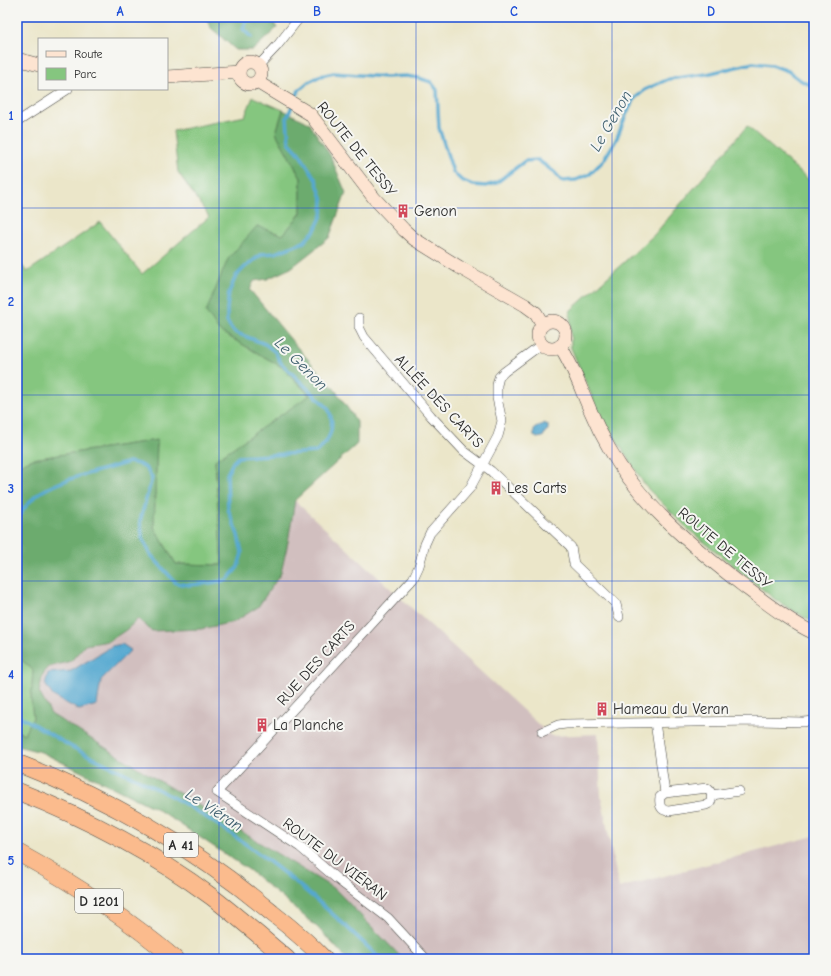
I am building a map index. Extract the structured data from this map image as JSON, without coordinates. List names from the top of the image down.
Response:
{
  "streets": {
    "highway": ["A 41", "D 1201"],
    "street": [
      "ROUTE DE TESSY",
      "ALLÉE DES CARTS",
      "RUE DES CARTS",
      "ROUTE DU VIÉRAN"
    ]
  },
  "crossings": [
    ["ROUTE DE TESSY", "RUE DES CARTS"],
    ["ALLÉE DES CARTS", "RUE DES CARTS"],
    ["RUE DES CARTS", "ROUTE DU VIÉRAN"]
  ],
  "water": ["Le Genon", "Le Viéran"],
  "places": {
    "building": [
      "Genon",
      "Les Carts",
      "Hameau du Veran",
      "La Planche"
    ]
  },
  "legend": ["Route", "Parc"],
  "grid": {
    "columns": [
      "A",
      "B",
      "C",
      "D"
    ],
    "rows": [
      "1",
      "2",
      "3",
      "4",
      "5"
    ]
  }
}
